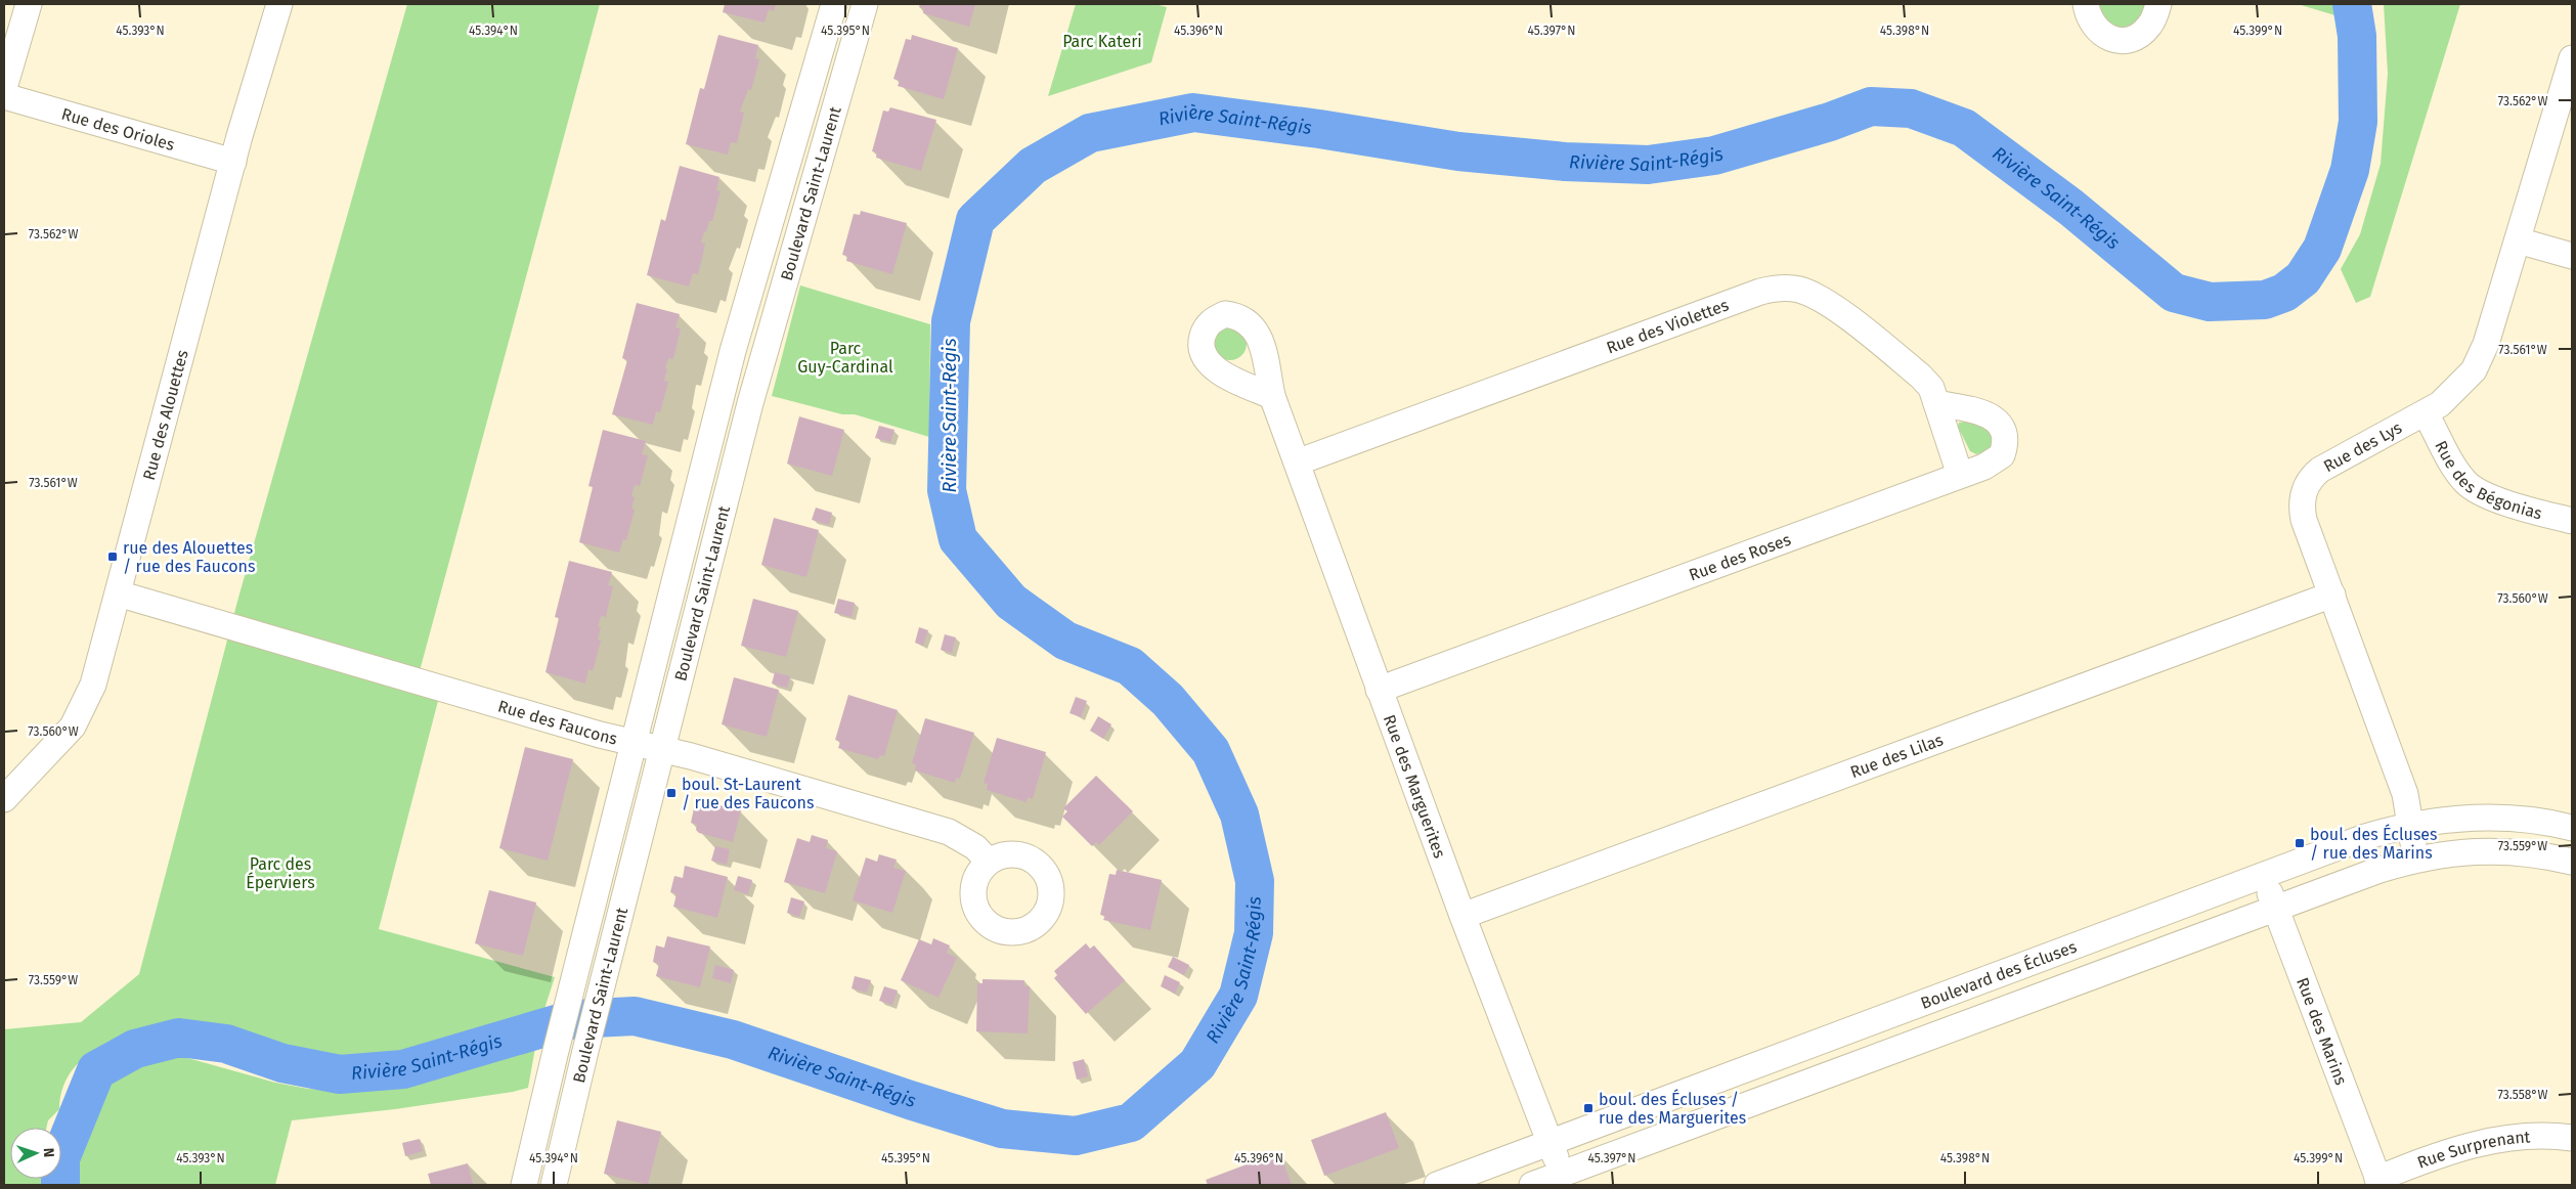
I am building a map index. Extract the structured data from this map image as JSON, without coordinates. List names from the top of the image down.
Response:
{
  "streets": {
    "street": [
      "Rue des Orioles",
      "Boulevard Saint-Laurent",
      "Rue des Violettes",
      "Rue des Alouettes",
      "Rue des Lys",
      "Rue des Bégonias",
      "Rue des Roses",
      "Rue des Faucons",
      "Rue des Lilas",
      "Rue des Marguerites",
      "Boulevard des Écluses",
      "Rue des Marins",
      "Rue Surprenant"
    ]
  },
  "crossings": [
    ["Rue des Orioles", "Rue des Alouettes"],
    ["Boulevard Saint-Laurent", "Rue des Faucons"],
    ["Rue des Violettes", "Rue des Roses"],
    ["Rue des Violettes", "Rue des Marguerites"],
    ["Rue des Alouettes", "Rue des Faucons"],
    ["Rue des Lys", "Rue des Bégonias"],
    ["Rue des Lys", "Rue des Lilas"],
    ["Rue des Lys", "Boulevard des Écluses"],
    ["Rue des Roses", "Rue des Marguerites"],
    ["Rue des Lilas", "Rue des Marguerites"],
    ["Rue des Marguerites", "Boulevard des Écluses"],
    ["Boulevard des Écluses", "Rue des Marins"],
    ["Rue des Marins", "Rue Surprenant"]
  ],
  "water": ["Rivière Saint-Régis"],
  "parks": ["Parc Kateri", "Parc Guy-Cardinal", "Parc des Éperviers"],
  "places": {
    "transit": [
      "rue des Alouettes / rue des Faucons",
      "boul. St-Laurent / rue des Faucons",
      "boul. des Écluses / rue des Marins",
      "boul. des Écluses / rue des Marguerites"
    ]
  },
  "north": "right",
  "coordinates": [
    "45.393°N",
    "45.394°N",
    "45.395°N",
    "45.396°N",
    "45.397°N",
    "45.398°N",
    "45.399°N",
    "73.562°W",
    "73.561°W",
    "73.560°W",
    "73.559°W",
    "73.558°W"
  ]
}
